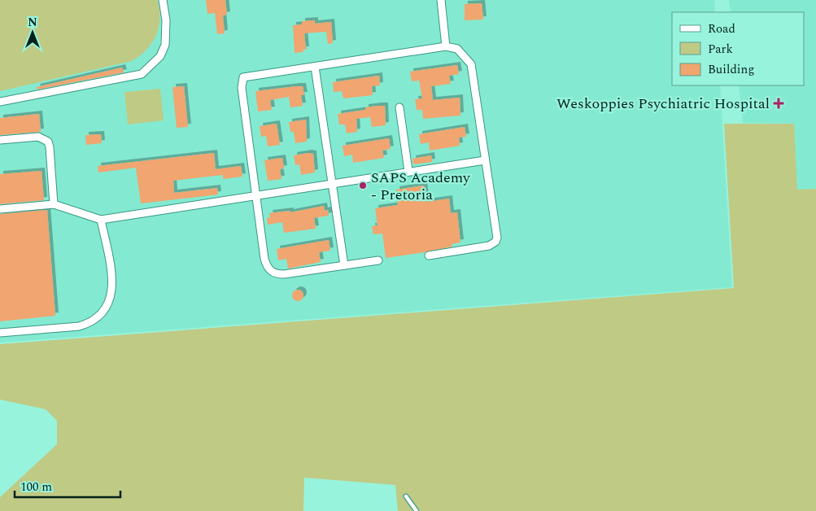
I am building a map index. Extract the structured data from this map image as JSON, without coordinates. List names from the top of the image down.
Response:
{
  "places": {
    "health": ["Weskoppies Psychiatric Hospital"],
    "other": ["SAPS Academy - Pretoria"]
  },
  "legend": ["Road", "Park", "Building"],
  "scale_bar": "100 m",
  "north": "top"
}
